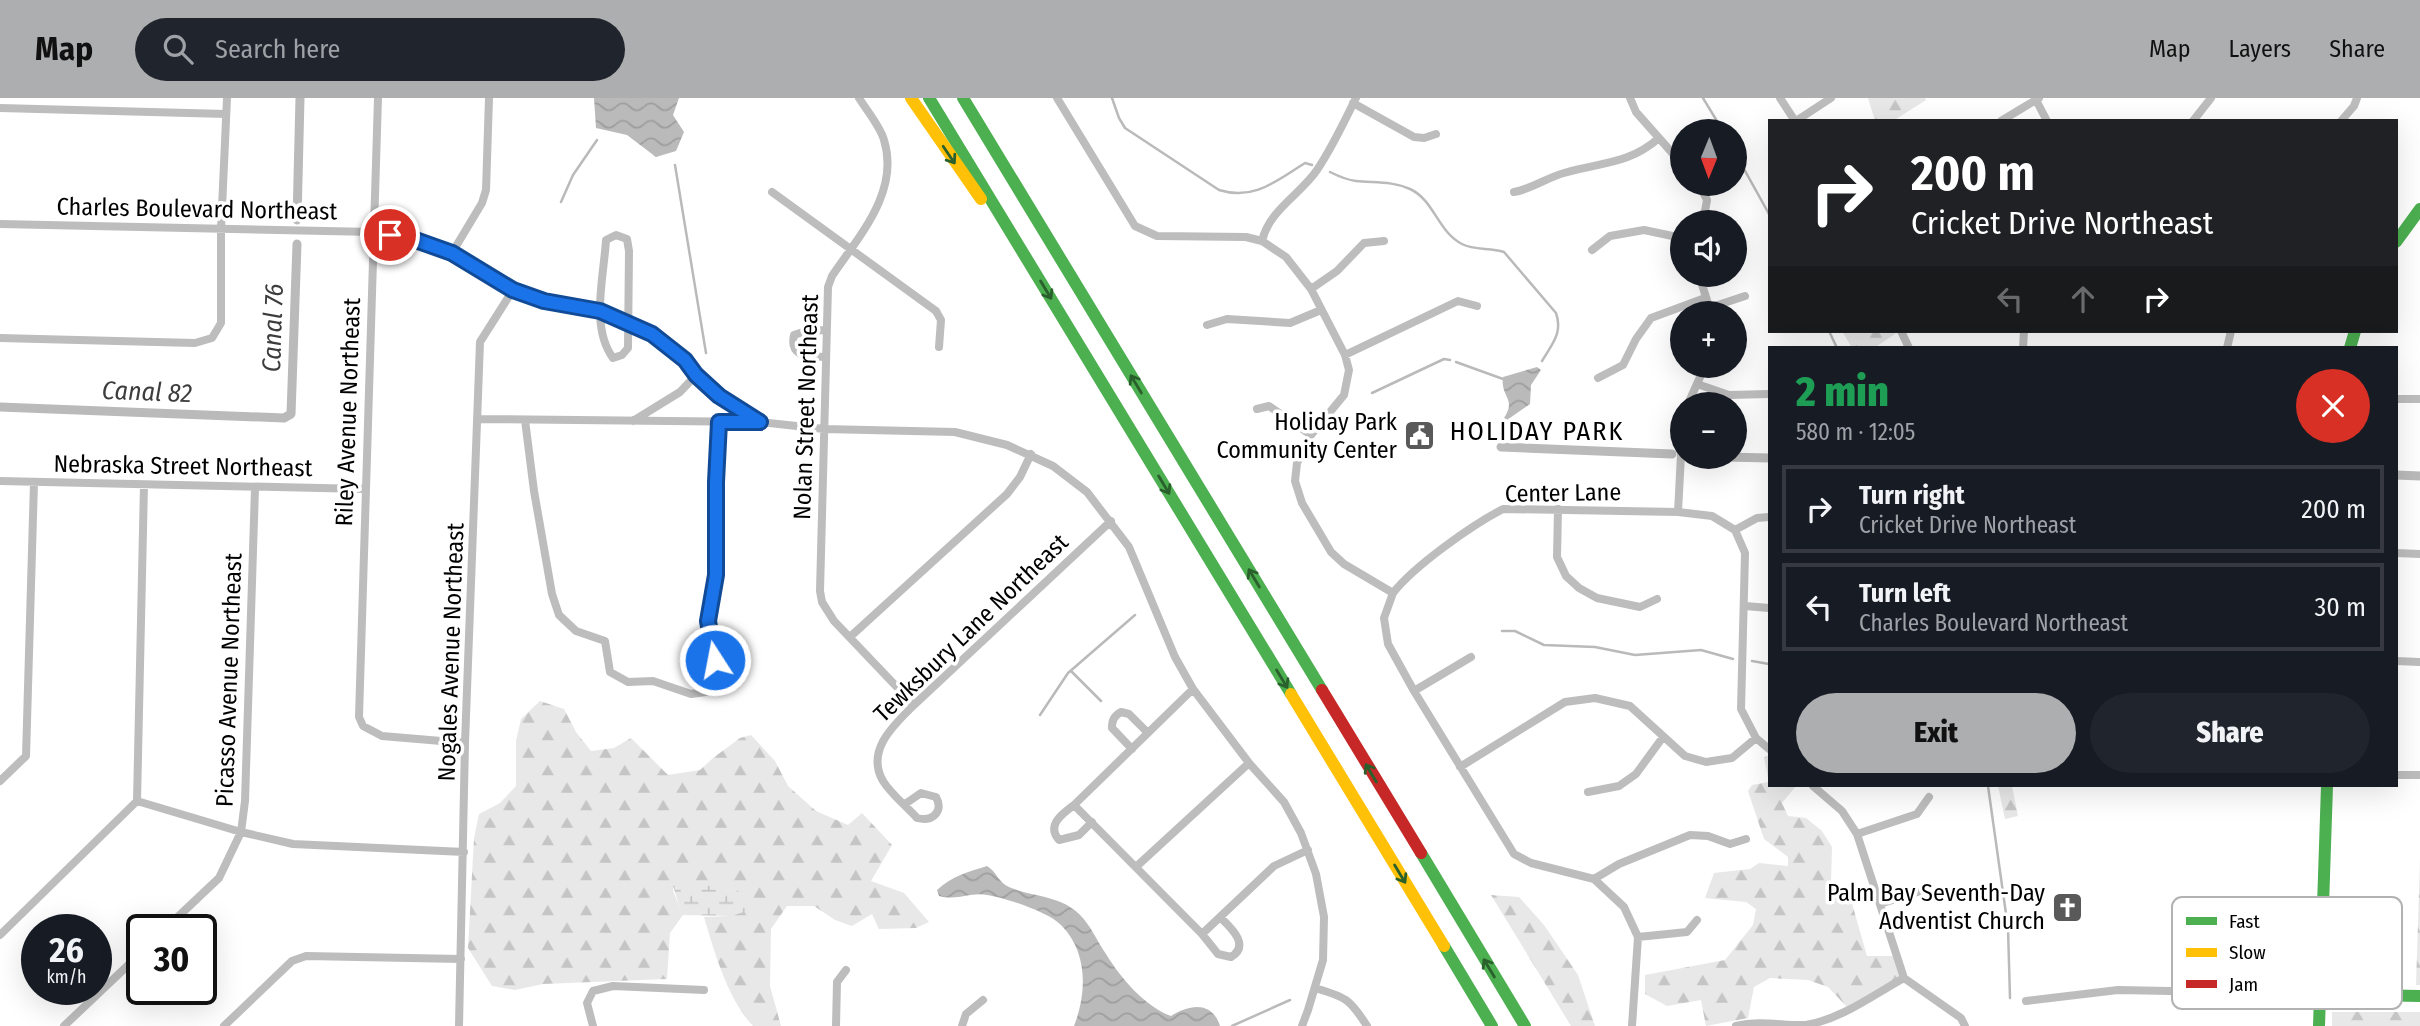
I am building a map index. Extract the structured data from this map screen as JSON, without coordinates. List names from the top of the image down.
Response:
{
  "streets": {
    "street": [
      "Charles Boulevard Northeast",
      "Nolan Street Northeast",
      "Riley Avenue Northeast",
      "Nebraska Street Northeast",
      "Center Lane",
      "Tewksbury Lane Northeast",
      "Nogales Avenue Northeast",
      "Picasso Avenue Northeast"
    ]
  },
  "crossings": [
    ["Charles Boulevard Northeast", "Riley Avenue Northeast"],
    ["Charles Boulevard Northeast", "Nogales Avenue Northeast"],
    ["Nolan Street Northeast", "Tewksbury Lane Northeast"],
    ["Riley Avenue Northeast", "Nebraska Street Northeast"],
    ["Riley Avenue Northeast", "Nogales Avenue Northeast"],
    ["Nebraska Street Northeast", "Picasso Avenue Northeast"]
  ],
  "districts": ["HOLIDAY PARK"],
  "water": ["Canal 76", "Canal 82"],
  "places": {
    "public building": ["Holiday Park Community Center"],
    "church": ["Palm Bay Seventh-Day Adventist Church"]
  },
  "legend": ["Fast", "Slow", "Jam"],
  "north": "bottom",
  "page": {
    "header": "Map",
    "search": "Search here",
    "nav": ["Map", "Layers", "Share"],
    "map_buttons": ["+", "−"],
    "turn": ["200 m", "Cricket Drive Northeast"],
    "heading": ["2 min", "580 m · 12:05"],
    "list": [
      {
        "name": "Turn right",
        "note": "Cricket Drive Northeast",
        "value": "200 m"
      },
      {
        "name": "Turn left",
        "note": "Charles Boulevard Northeast",
        "value": "30 m"
      }
    ],
    "buttons": ["Exit", "Share"],
    "speed": "26 km/h",
    "limit": "30"
  }
}
